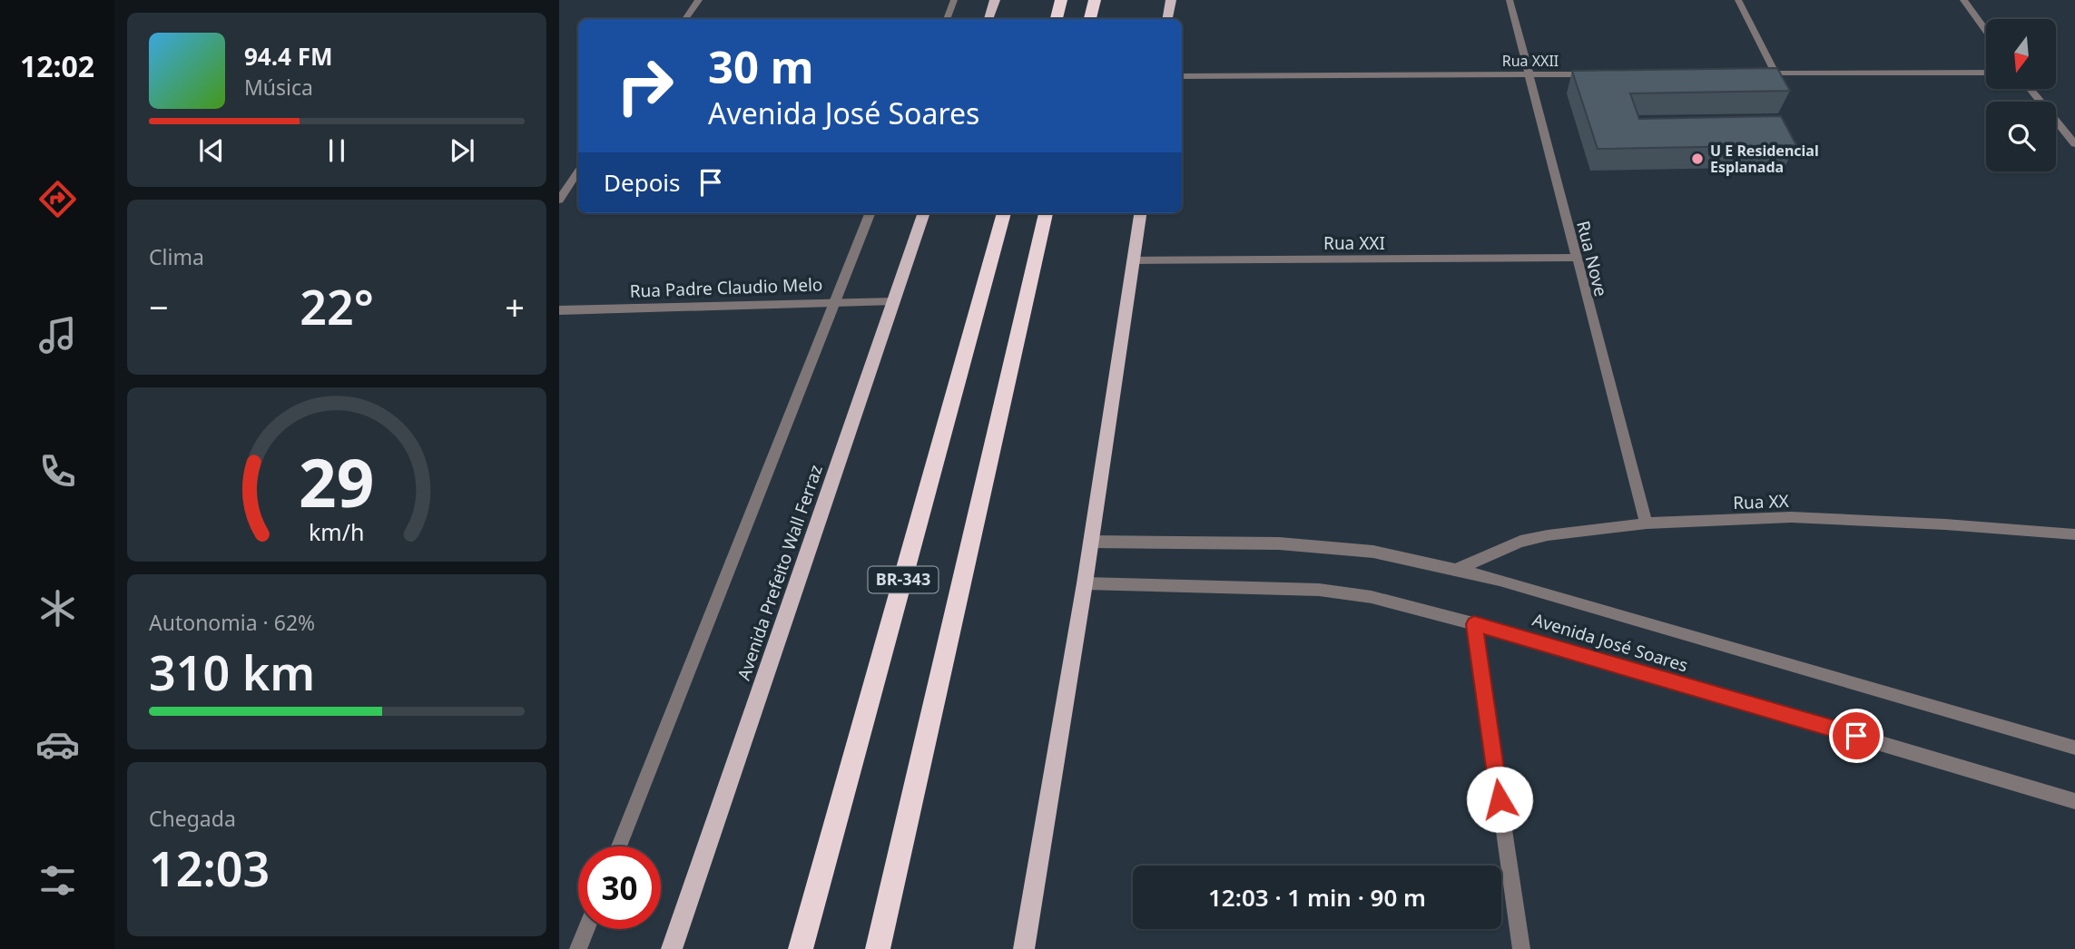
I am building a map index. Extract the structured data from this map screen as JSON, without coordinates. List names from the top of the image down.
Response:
{
  "streets": {
    "highway": ["BR-343"],
    "main road": ["Avenida Prefeito Wall Ferraz"],
    "street": [
      "Rua XXII",
      "Rua XXI",
      "Rua Nove",
      "Rua Padre Claudio Melo",
      "Rua XX",
      "Avenida José Soares"
    ]
  },
  "crossings": [
    ["Rua XXII", "Rua Nove"],
    ["Rua XXI", "Rua Nove"],
    ["Rua Nove", "Rua XX"],
    ["Rua Padre Claudio Melo", "Avenida Prefeito Wall Ferraz"],
    ["Rua XX", "Avenida José Soares"]
  ],
  "places": ["U E Residencial Esplanada"],
  "north": "bottom",
  "page": {
    "tabs": "12:02",
    "turn": ["30 m", "Avenida José Soares"],
    "song": ["94.4 FM", "Música"],
    "then": "Depois",
    "tile": [
      "Clima",
      ["Autonomia · 62%", "310 km"],
      ["Chegada", "12:03"]
    ],
    "heat": ["−", "22°", "+"],
    "limit": "30",
    "trip": "12:03 · 1 min · 90 m",
    "gauge": ["29", "km/h"]
  }
}
